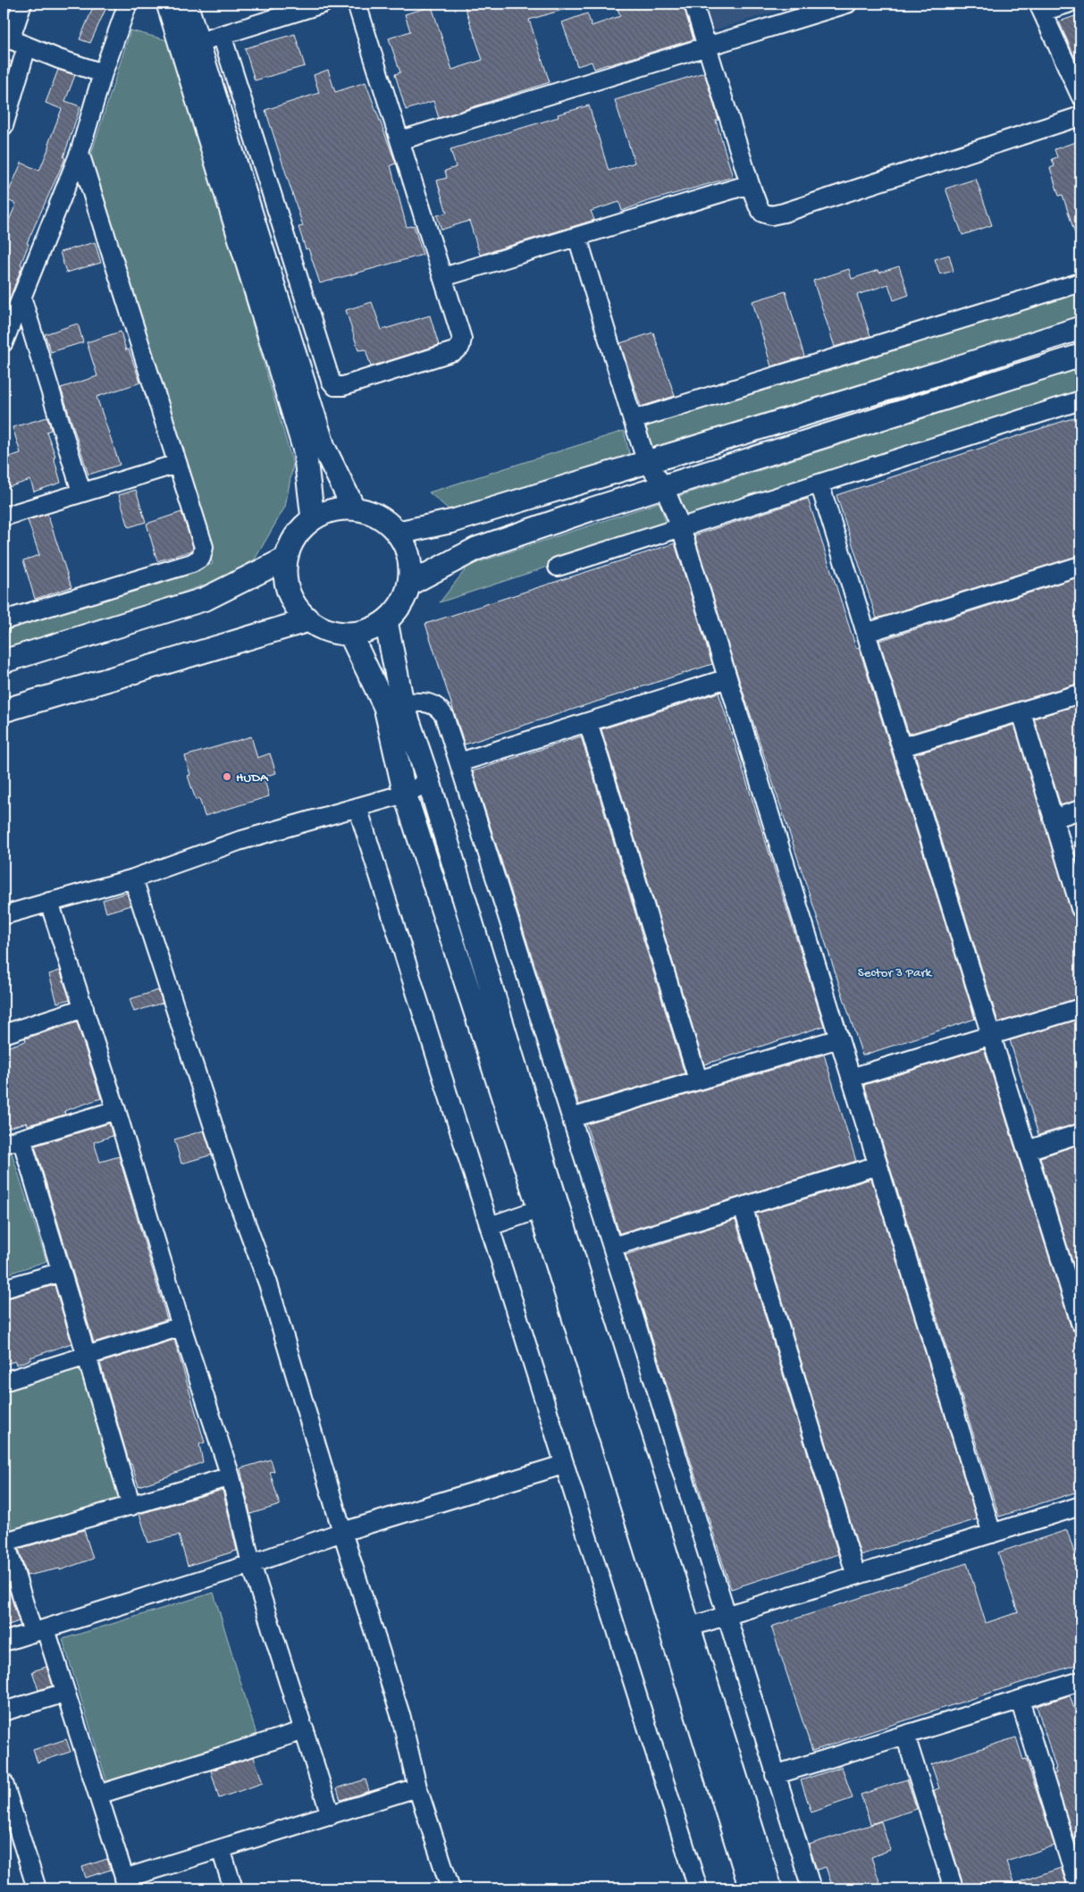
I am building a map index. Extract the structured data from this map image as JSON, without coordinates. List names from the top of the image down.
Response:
{
  "parks": ["Sector 3 Park"],
  "places": ["HUDA"]
}
